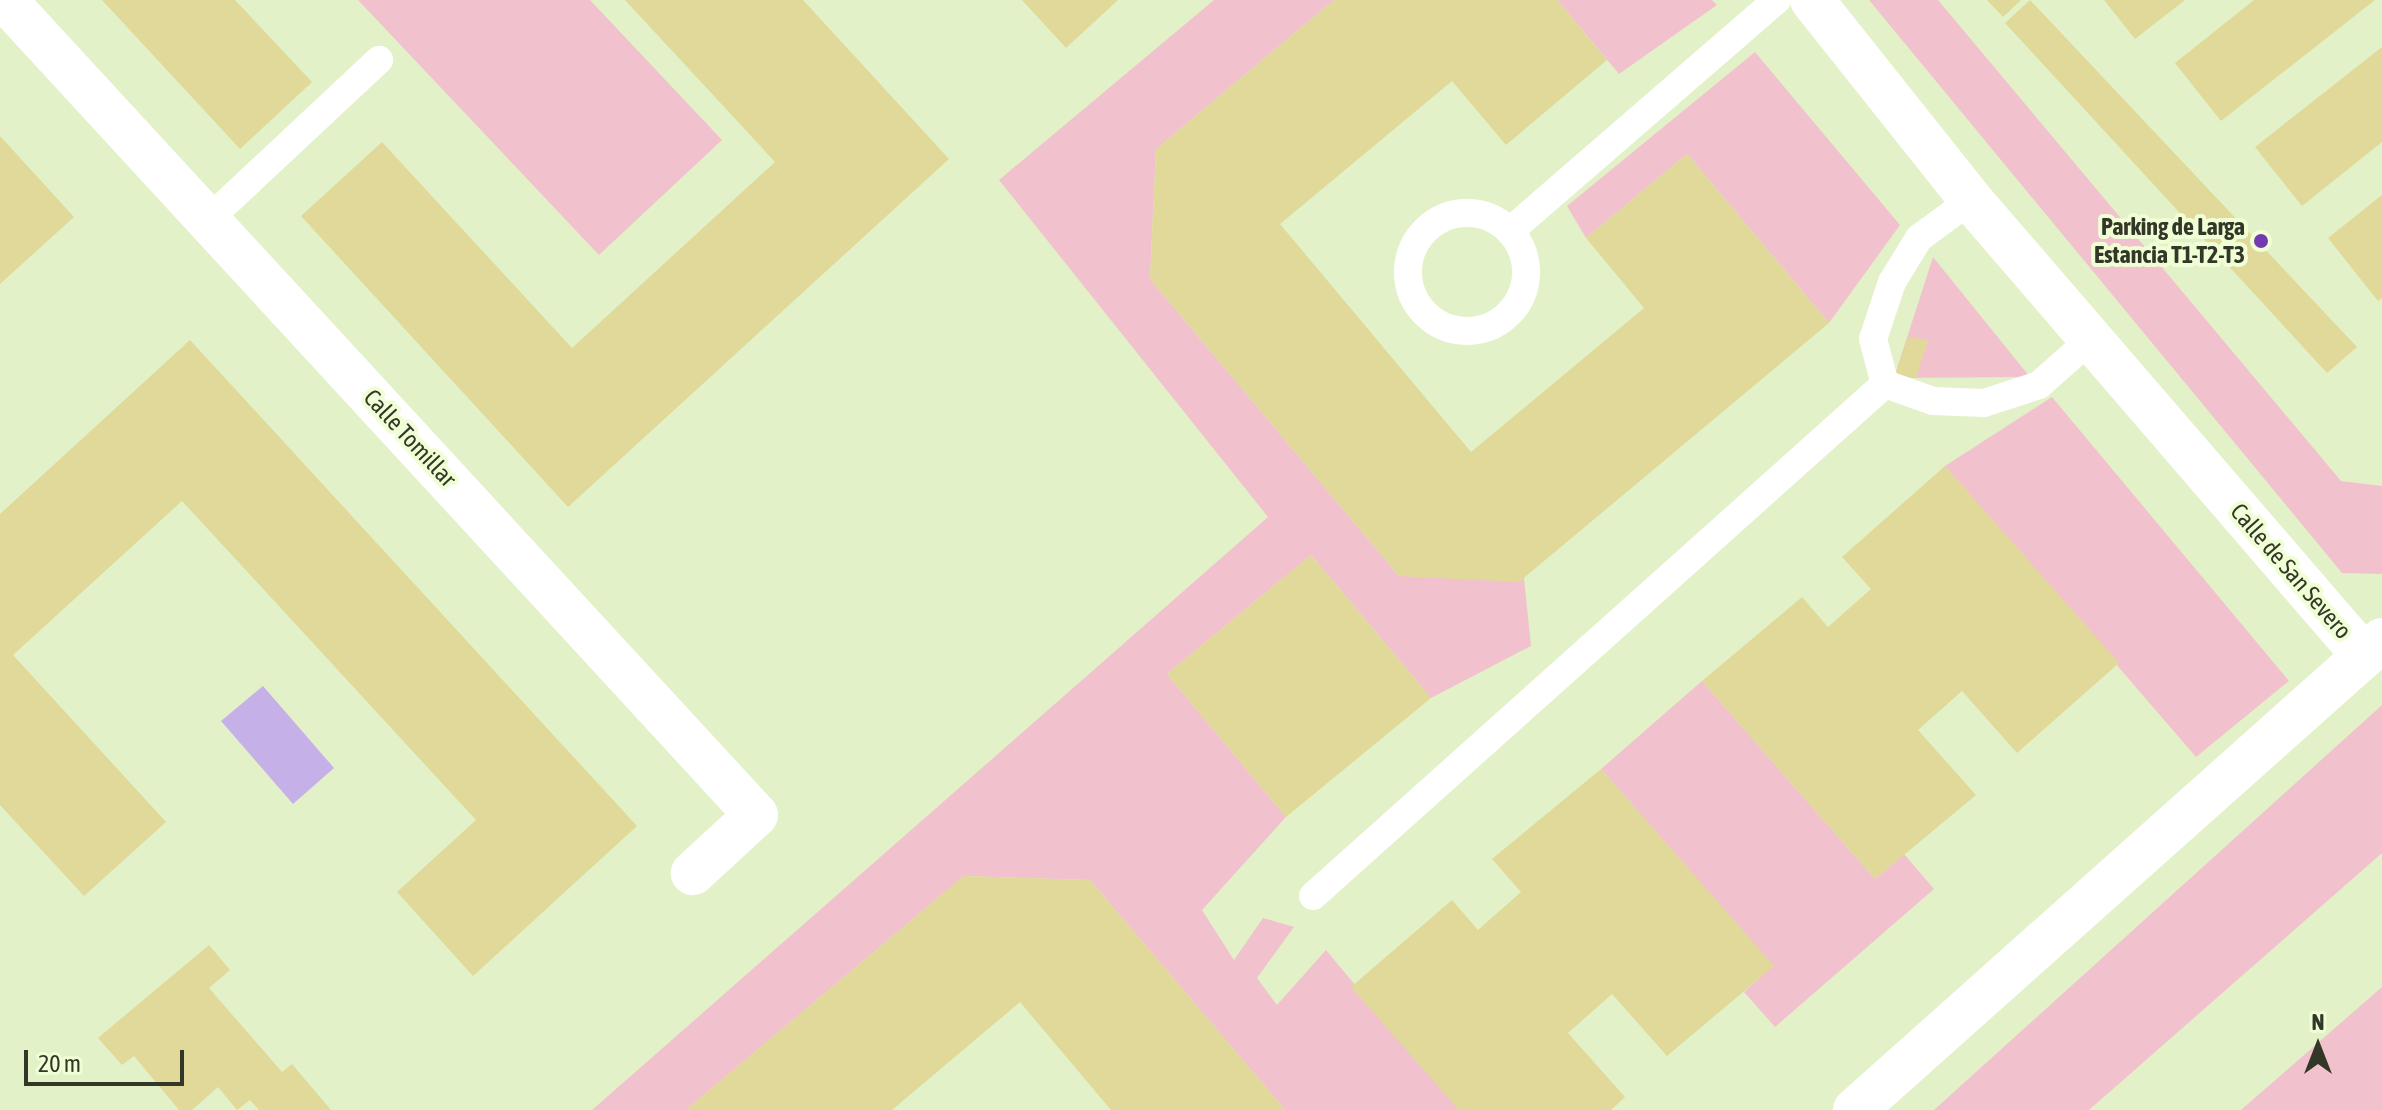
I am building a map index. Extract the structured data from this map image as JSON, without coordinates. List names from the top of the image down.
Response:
{
  "streets": {
    "street": ["Calle Tomillar", "Calle de San Severo"]
  },
  "places": ["Parking de Larga Estancia T1-T2-T3"],
  "scale_bar": "20 m",
  "north": "top"
}
